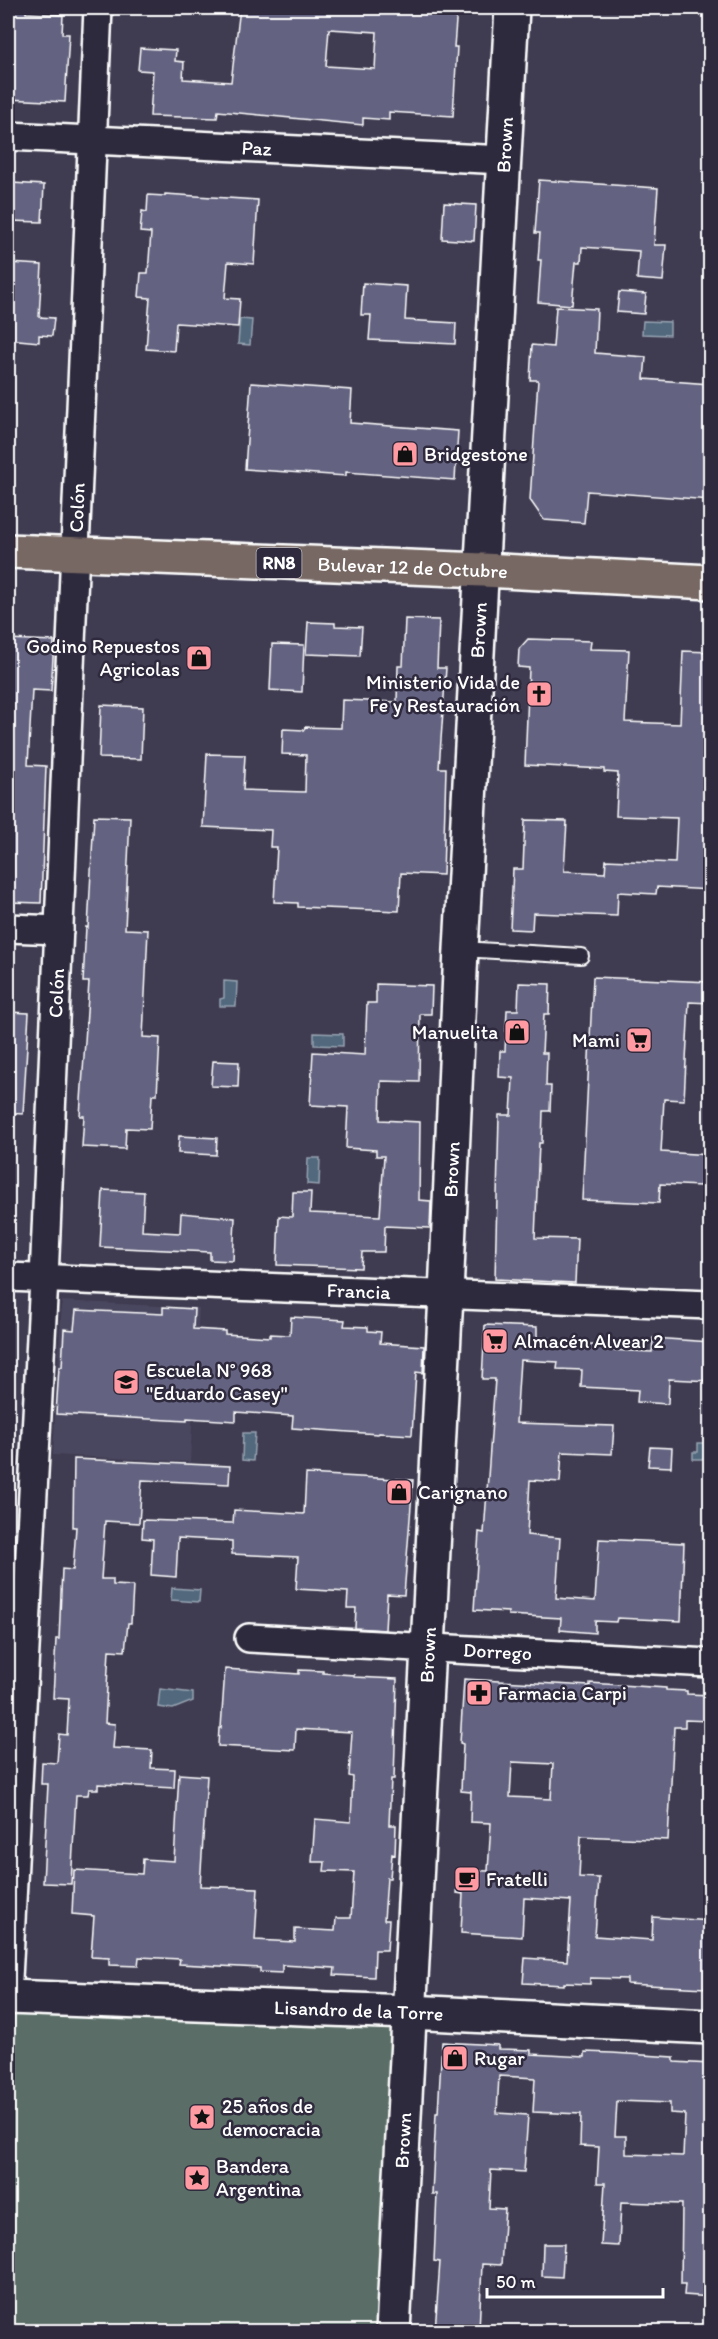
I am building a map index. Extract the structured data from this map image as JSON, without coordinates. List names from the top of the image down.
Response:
{
  "streets": {
    "highway": ["RN8", "Bulevar 12 de Octubre"],
    "street": [
      "Brown",
      "Paz",
      "Colón",
      "Francia",
      "Dorrego",
      "Lisandro de la Torre"
    ]
  },
  "crossings": [
    ["Brown", "Paz"],
    ["Brown", "Bulevar 12 de Octubre"],
    ["Brown", "Francia"],
    ["Brown", "Dorrego"],
    ["Brown", "Lisandro de la Torre"],
    ["Paz", "Colón"],
    ["Colón", "Bulevar 12 de Octubre"],
    ["Colón", "Francia"]
  ],
  "places": {
    "shop": [
      "Bridgestone",
      "Godino Repuestos Agricolas",
      "Manuelita",
      "Carignano",
      "Rugar"
    ],
    "church": ["Ministerio Vida de Fe y Restauración"],
    "supermarket": ["Mami", "Almacén Alvear 2"],
    "school or university": ["Escuela N° 968 \"Eduardo Casey\""],
    "pharmacy": ["Farmacia Carpi"],
    "cafe": ["Fratelli"],
    "place": ["25 años de democracia", "Bandera Argentina"]
  },
  "scale_bar": "50 m"
}
